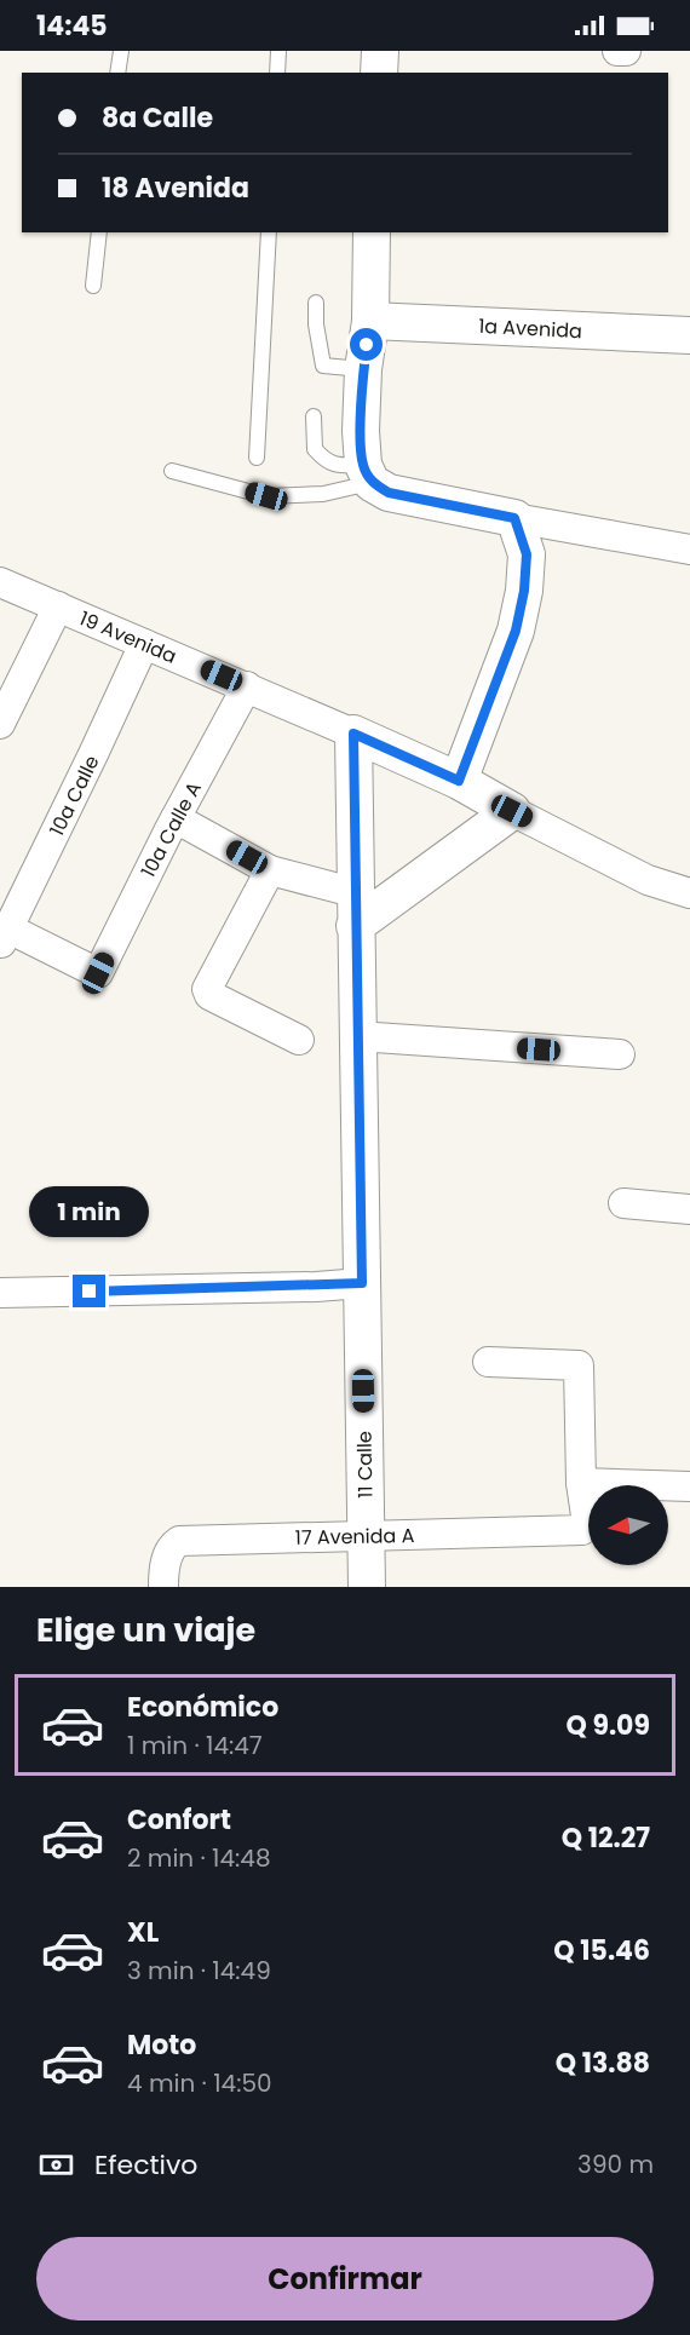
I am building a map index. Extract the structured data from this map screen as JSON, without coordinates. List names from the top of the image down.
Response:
{
  "streets": {
    "street": [
      "1a Avenida",
      "19 Avenida",
      "10a Calle",
      "10a Calle A",
      "11 Calle",
      "17 Avenida A"
    ]
  },
  "crossings": [
    ["19 Avenida", "10a Calle"],
    ["19 Avenida", "10a Calle A"],
    ["19 Avenida", "11 Calle"],
    ["10a Calle", "10a Calle A"],
    ["11 Calle", "17 Avenida A"]
  ],
  "north": "left",
  "page": {
    "status": "14:45",
    "banner": ["8a Calle", "18 Avenida"],
    "bubble": "1 min",
    "heading": "Elige un viaje",
    "list": [
      {
        "name": "Económico",
        "note": "1 min · 14:47",
        "value": "Q 9.09"
      },
      {
        "name": "Confort",
        "note": "2 min · 14:48",
        "value": "Q 12.27"
      },
      {
        "name": "XL",
        "note": "3 min · 14:49",
        "value": "Q 15.46"
      },
      {
        "name": "Moto",
        "note": "4 min · 14:50",
        "value": "Q 13.88"
      }
    ],
    "pay": ["Efectivo", "390 m"],
    "buttons": "Confirmar"
  }
}
